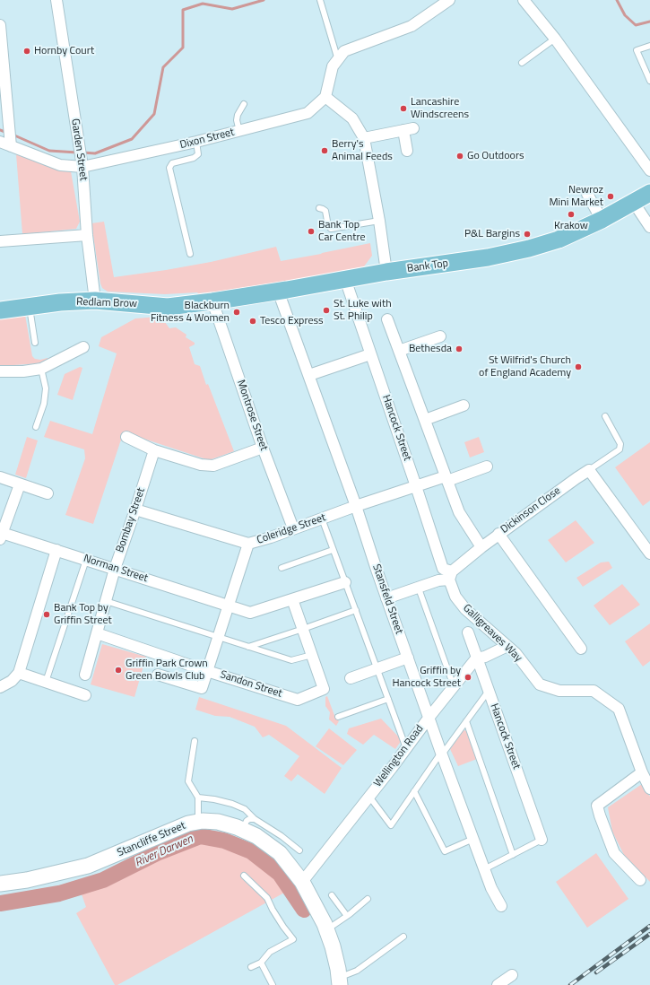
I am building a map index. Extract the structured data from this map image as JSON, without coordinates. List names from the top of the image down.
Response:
{
  "streets": {
    "main road": ["Bank Top", "Redlam Brow", "Stancliffe Street"],
    "street": [
      "Dixon Street",
      "Garden Street",
      "Montrose Street",
      "Hancock Street",
      "Dickinson Close",
      "Bombay Street",
      "Coleridge Street",
      "Norman Street",
      "Stansfeld Street",
      "Galligreaves Way",
      "Sandon Street",
      "Wellington Road"
    ]
  },
  "crossings": [
    ["Dixon Street", "Garden Street"],
    ["Garden Street", "Redlam Brow"],
    ["Bank Top", "Redlam Brow"],
    ["Bank Top", "Montrose Street"],
    ["Bank Top", "Hancock Street"],
    ["Bank Top", "Stansfeld Street"],
    ["Redlam Brow", "Montrose Street"],
    ["Montrose Street", "Coleridge Street"],
    ["Hancock Street", "Dickinson Close"],
    ["Hancock Street", "Coleridge Street"],
    ["Hancock Street", "Galligreaves Way"],
    ["Hancock Street", "Wellington Road"],
    ["Dickinson Close", "Stansfeld Street"],
    ["Dickinson Close", "Galligreaves Way"],
    ["Bombay Street", "Coleridge Street"],
    ["Bombay Street", "Norman Street"],
    ["Bombay Street", "Sandon Street"],
    ["Coleridge Street", "Stansfeld Street"],
    ["Stansfeld Street", "Wellington Road"],
    ["Wellington Road", "Stancliffe Street"]
  ],
  "water": ["River Darwen"],
  "places": [
    "Hornby Court",
    "Lancashire Windscreens",
    "Berry's Animal Feeds",
    "Go Outdoors",
    "Newroz Mini Market",
    "Krakow",
    "Bank Top Car Centre",
    "P&L Bargins",
    "St. Luke with St. Philip",
    "Blackburn Fitness 4 Women",
    "Tesco Express",
    "Bethesda",
    "St Wilfrid's Church of England Academy",
    "Bank Top by Griffin Street",
    "Griffin Park Crown Green Bowls Club",
    "Griffin by Hancock Street"
  ]
}
